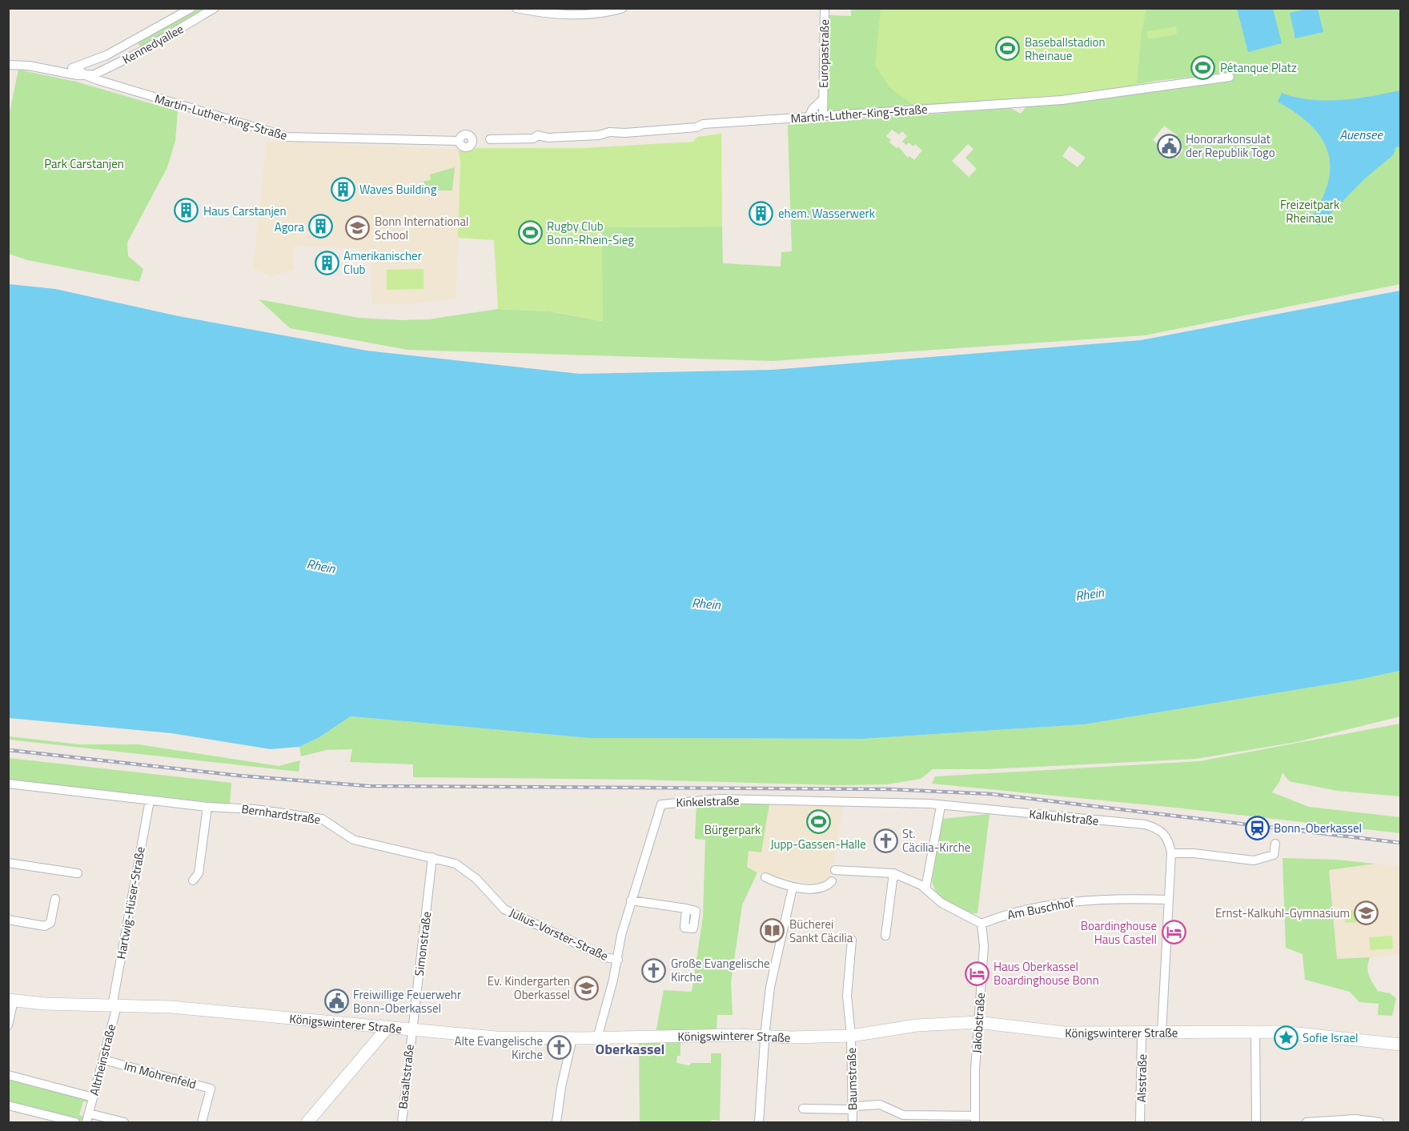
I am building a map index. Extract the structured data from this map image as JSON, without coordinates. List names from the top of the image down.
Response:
{
  "streets": {
    "main road": ["Königswinterer Straße"],
    "street": [
      "Kennedyallee",
      "Europastraße",
      "Martin-Luther-King-Straße",
      "Kinkelstraße",
      "Bernhardstraße",
      "Kalkuhlstraße",
      "Hartwig-Hüser-Straße",
      "Am Buschhof",
      "Julius-Vorster-Straße",
      "Simonstraße",
      "Jakobstraße",
      "Altrheinstraße",
      "Im Mohrenfeld",
      "Basaltstraße",
      "Alsstraße",
      "Baumstraße"
    ]
  },
  "crossings": [
    ["Kennedyallee", "Martin-Luther-King-Straße"],
    ["Europastraße", "Martin-Luther-King-Straße"],
    ["Kinkelstraße", "Kalkuhlstraße"],
    ["Kinkelstraße", "Julius-Vorster-Straße"],
    ["Kinkelstraße", "Königswinterer Straße"],
    ["Bernhardstraße", "Hartwig-Hüser-Straße"],
    ["Bernhardstraße", "Julius-Vorster-Straße"],
    ["Bernhardstraße", "Simonstraße"],
    ["Kalkuhlstraße", "Am Buschhof"],
    ["Kalkuhlstraße", "Königswinterer Straße"],
    ["Hartwig-Hüser-Straße", "Königswinterer Straße"],
    ["Hartwig-Hüser-Straße", "Altrheinstraße"],
    ["Am Buschhof", "Jakobstraße"],
    ["Julius-Vorster-Straße", "Simonstraße"],
    ["Simonstraße", "Königswinterer Straße"],
    ["Simonstraße", "Basaltstraße"],
    ["Jakobstraße", "Königswinterer Straße"],
    ["Königswinterer Straße", "Altrheinstraße"],
    ["Königswinterer Straße", "Basaltstraße"],
    ["Königswinterer Straße", "Alsstraße"],
    ["Königswinterer Straße", "Baumstraße"],
    ["Altrheinstraße", "Im Mohrenfeld"]
  ],
  "districts": ["Oberkassel"],
  "water": ["Auensee", "Rhein"],
  "parks": ["Park Carstanjen", "Freizeitpark Rheinaue", "Bürgerpark"],
  "places": {
    "sports": [
      "Baseballstadion Rheinaue",
      "Pétanque Platz",
      "Rugby Club Bonn-Rhein-Sieg",
      "Jupp-Gassen-Halle"
    ],
    "public building": ["Honorarkonsulat der Republik Togo", "Freiwillige Feuerwehr Bonn-Oberkassel"],
    "building": [
      "Waves Building",
      "Haus Carstanjen",
      "ehem. Wasserwerk",
      "Agora",
      "Amerikanischer Club"
    ],
    "school or university": ["Bonn International School", "Ernst-Kalkuhl-Gymnasium", "Ev. Kindergarten Oberkassel"],
    "station": ["Bonn-Oberkassel"],
    "church": ["St. Cäcilia-Kirche", "Große Evangelische Kirche", "Alte Evangelische Kirche"],
    "library": ["Bücherei Sankt Cäcilia"],
    "hotel": ["Boardinghouse Haus Castell", "Haus Oberkassel Boardinghouse Bonn"],
    "place": ["Sofie Israel"]
  }
}
